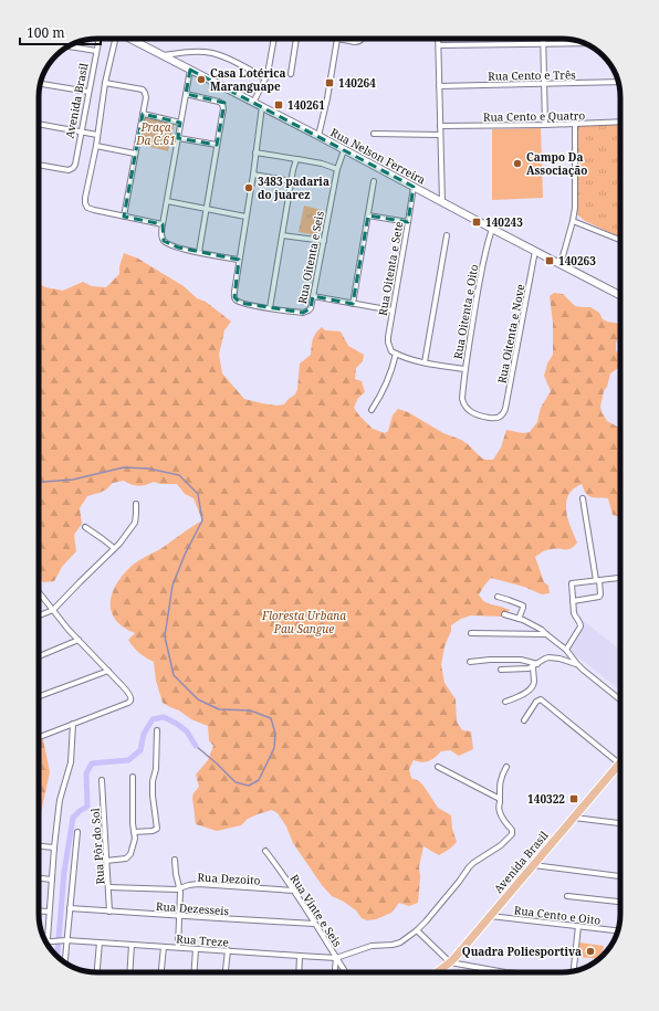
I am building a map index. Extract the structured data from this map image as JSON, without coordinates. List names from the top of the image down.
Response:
{
  "streets": {
    "main road": ["Avenida Brasil", "Rua Nelson Ferreira"],
    "street": [
      "Rua Cento e Três",
      "Rua Cento e Quatro",
      "Rua Oitenta e Seis",
      "Rua Oitenta e Sete",
      "Rua Oitenta e Oito",
      "Rua Oitenta e Nove",
      "Rua Pôr do Sol",
      "Rua Dezoito",
      "Rua Dezesseis",
      "Rua Vinte e Seis",
      "Rua Cento e Oito",
      "Rua Treze"
    ]
  },
  "crossings": [
    ["Avenida Brasil", "Rua Cento e Oito"],
    ["Rua Nelson Ferreira", "Rua Oitenta e Seis"],
    ["Rua Nelson Ferreira", "Rua Oitenta e Sete"],
    ["Rua Nelson Ferreira", "Rua Oitenta e Oito"],
    ["Rua Nelson Ferreira", "Rua Oitenta e Nove"],
    ["Rua Oitenta e Oito", "Rua Oitenta e Nove"],
    ["Rua Pôr do Sol", "Rua Dezoito"],
    ["Rua Pôr do Sol", "Rua Dezesseis"],
    ["Rua Dezoito", "Rua Vinte e Seis"],
    ["Rua Dezesseis", "Rua Vinte e Seis"],
    ["Rua Vinte e Seis", "Rua Treze"]
  ],
  "parks": ["Praça Da C.61", "Floresta Urbana Pau Sangue"],
  "places": {
    "other": [
      "Casa Lotérica Maranguape",
      "Campo Da Associação",
      "3483 padaria do juarez",
      "Quadra Poliesportiva"
    ],
    "transit": [
      "140264",
      "140261",
      "140243",
      "140263",
      "140322"
    ]
  },
  "scale_bar": "100 m"
}
